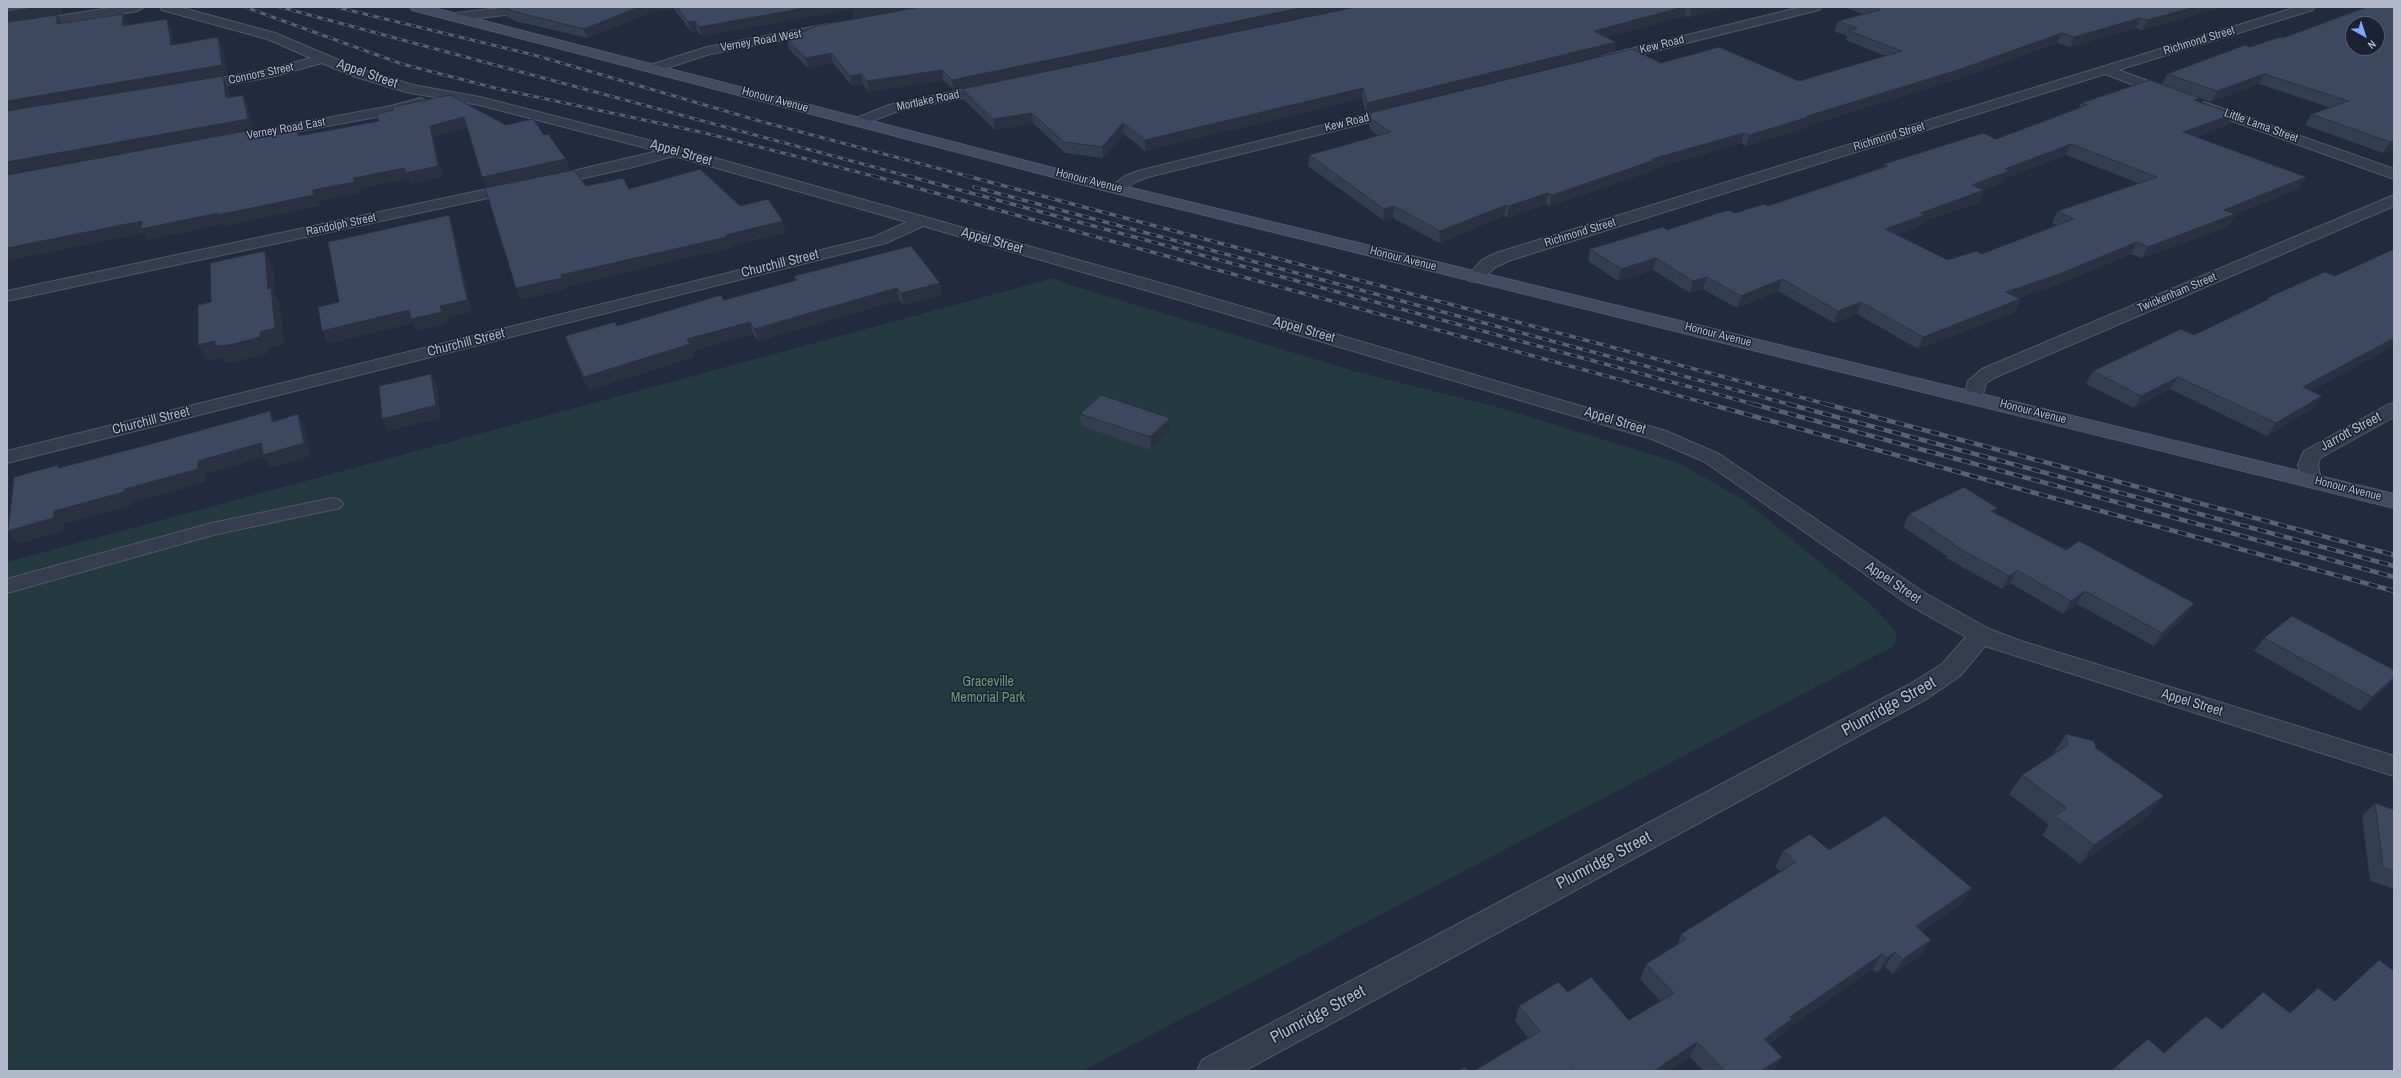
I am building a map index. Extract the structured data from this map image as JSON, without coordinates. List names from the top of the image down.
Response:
{
  "streets": {
    "main road": ["Honour Avenue"],
    "street": [
      "Verney Road West",
      "Richmond Street",
      "Kew Road",
      "Connors Street",
      "Appel Street",
      "Mortlake Road",
      "Little Lama Street",
      "Verney Road East",
      "Randolph Street",
      "Churchill Street",
      "Twickenham Street",
      "Jarrott Street",
      "Plumridge Street"
    ]
  },
  "crossings": [
    ["Verney Road West", "Honour Avenue"],
    ["Richmond Street", "Honour Avenue"],
    ["Kew Road", "Honour Avenue"],
    ["Connors Street", "Appel Street"],
    ["Appel Street", "Verney Road East"],
    ["Appel Street", "Randolph Street"],
    ["Appel Street", "Churchill Street"],
    ["Appel Street", "Plumridge Street"],
    ["Honour Avenue", "Mortlake Road"],
    ["Honour Avenue", "Twickenham Street"],
    ["Honour Avenue", "Jarrott Street"]
  ],
  "parks": ["Graceville Memorial Park"],
  "north": "bottom right"
}
